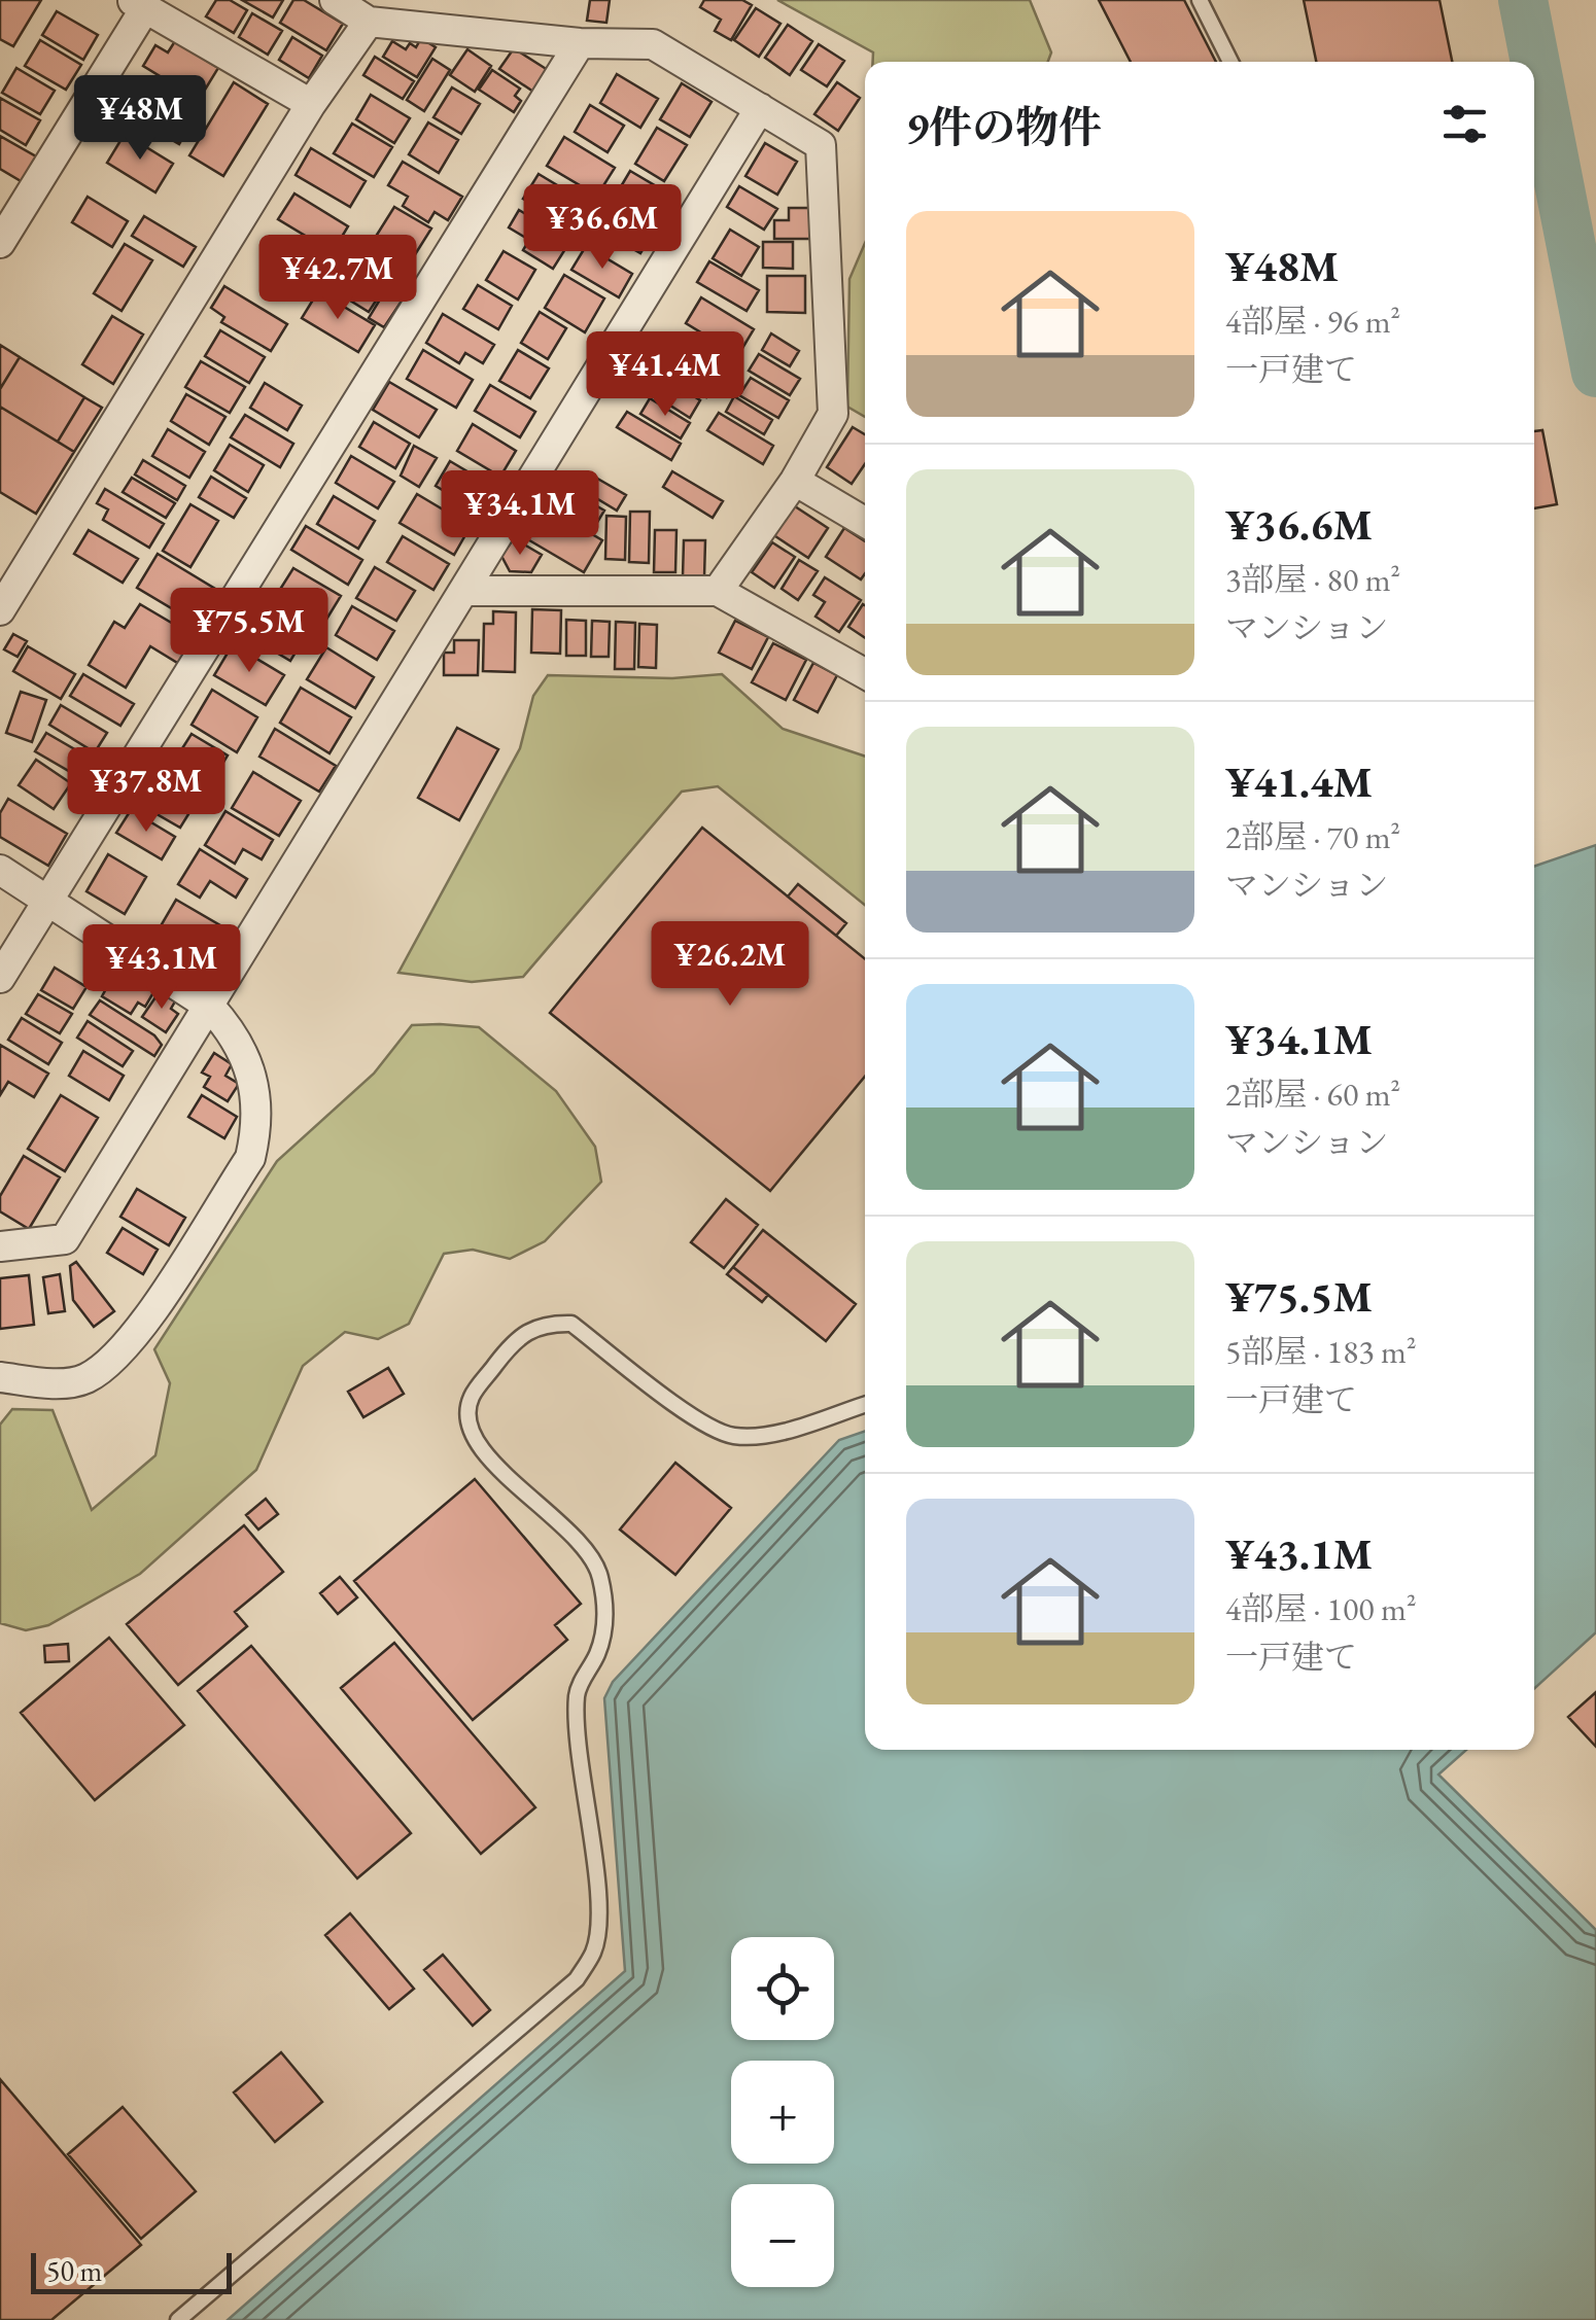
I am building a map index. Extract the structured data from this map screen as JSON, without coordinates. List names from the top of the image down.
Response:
{
  "scale_bar": "50 m",
  "page": {
    "heading": "9件の物件",
    "price": [
      "¥48M",
      "¥36.6M",
      "¥42.7M",
      "¥41.4M",
      "¥34.1M",
      "¥75.5M",
      "¥37.8M",
      "¥26.2M",
      "¥43.1M"
    ],
    "list": [
      {
        "name": "¥48M",
        "note": "4部屋 · 96 m² · 一戸建て"
      },
      {
        "name": "¥36.6M",
        "note": "3部屋 · 80 m² · マンション"
      },
      {
        "name": "¥41.4M",
        "note": "2部屋 · 70 m² · マンション"
      },
      {
        "name": "¥34.1M",
        "note": "2部屋 · 60 m² · マンション"
      },
      {
        "name": "¥75.5M",
        "note": "5部屋 · 183 m² · 一戸建て"
      },
      {
        "name": "¥43.1M",
        "note": "4部屋 · 100 m² · 一戸建て"
      }
    ],
    "map_buttons": ["+", "−"],
    "scale": "50 m"
  }
}
